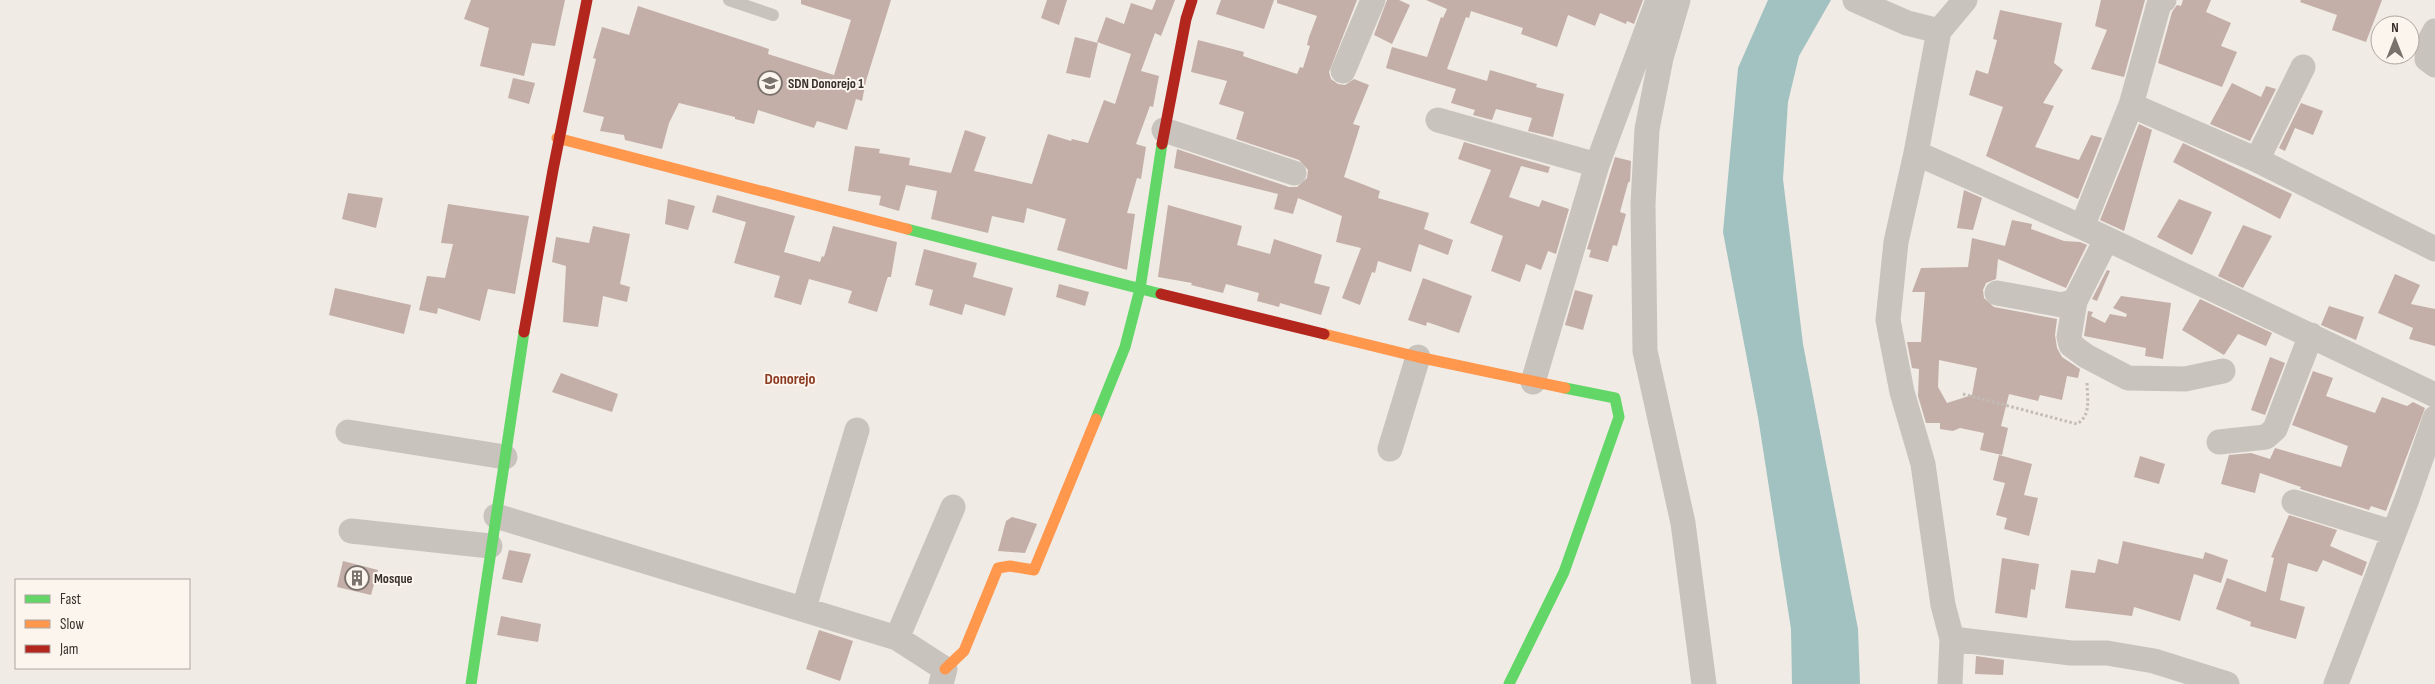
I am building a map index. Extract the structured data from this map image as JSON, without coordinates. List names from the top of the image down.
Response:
{
  "districts": ["Donorejo"],
  "places": {
    "school or university": ["SDN Donorejo 1"],
    "building": ["Mosque"]
  },
  "legend": ["Fast", "Slow", "Jam"],
  "north": "top"
}
